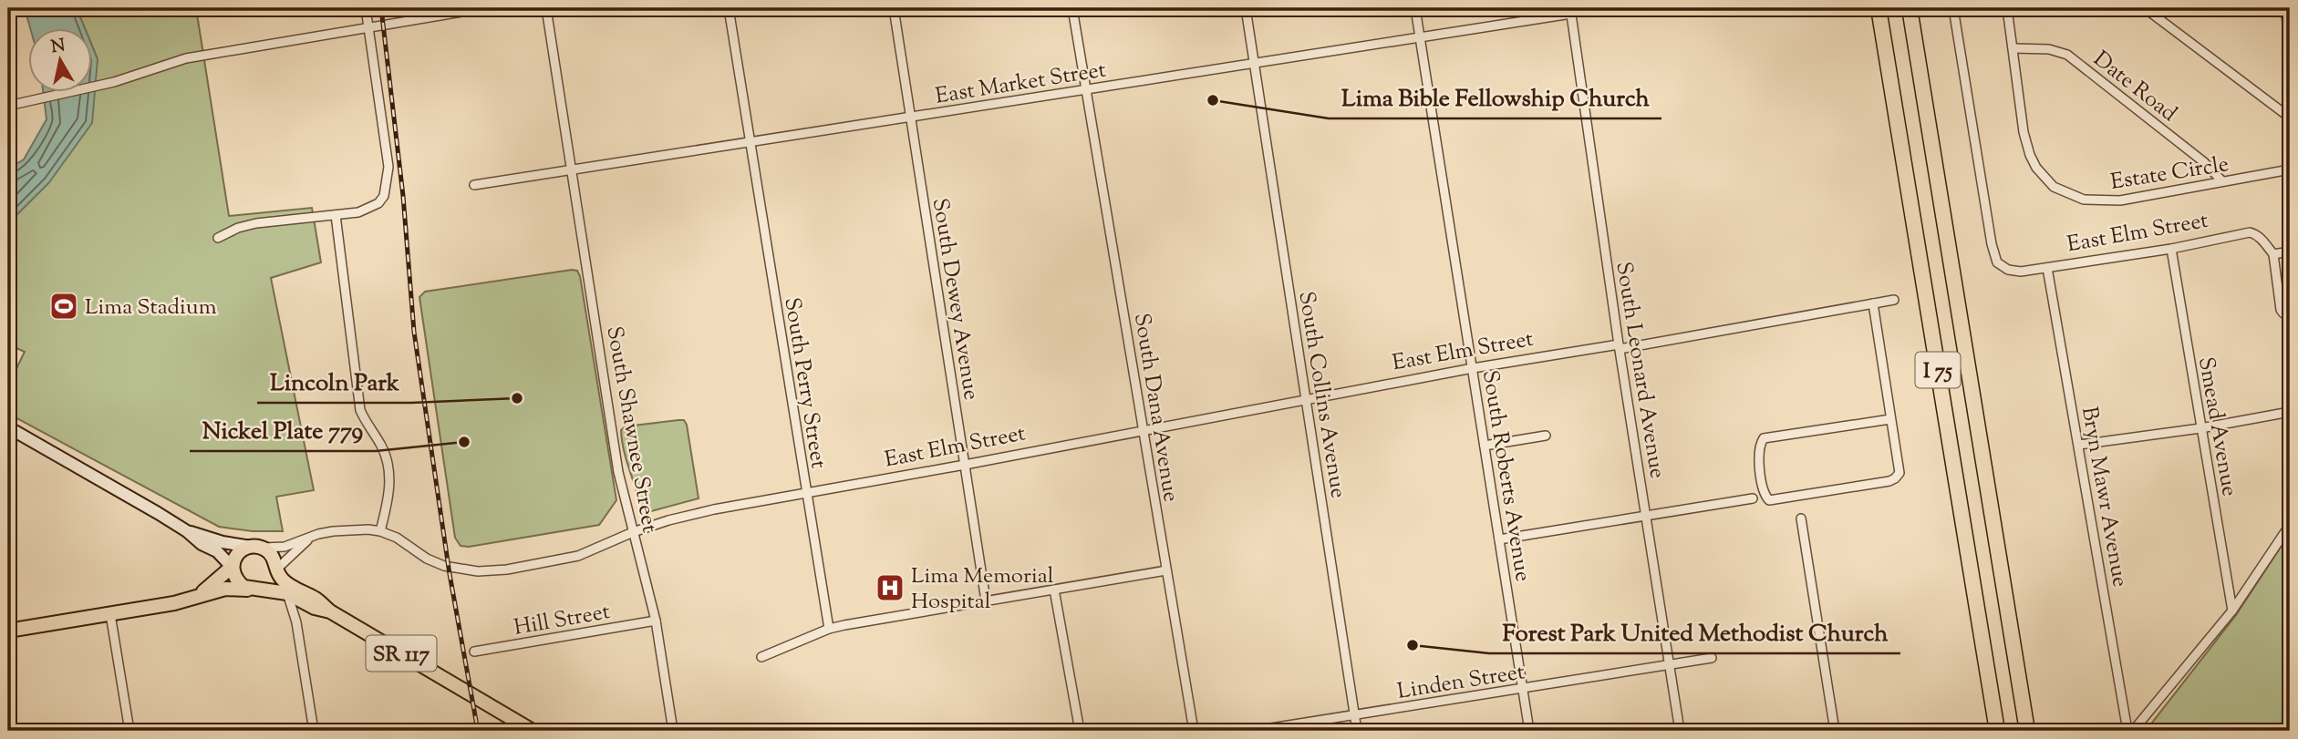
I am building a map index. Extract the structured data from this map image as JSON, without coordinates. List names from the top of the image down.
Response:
{
  "streets": {
    "highway": ["I 75"],
    "main road": ["SR 117"],
    "street": [
      "East Market Street",
      "Date Road",
      "Estate Circle",
      "East Elm Street",
      "South Dewey Avenue",
      "South Leonard Avenue",
      "South Perry Street",
      "South Collins Avenue",
      "South Dana Avenue",
      "Smead Avenue",
      "South Shawnee Street",
      "South Roberts Avenue",
      "Bryn Mawr Avenue",
      "Hill Street",
      "Linden Street"
    ]
  },
  "crossings": [
    ["East Market Street", "South Dewey Avenue"],
    ["East Market Street", "South Leonard Avenue"],
    ["East Market Street", "South Perry Street"],
    ["East Market Street", "South Collins Avenue"],
    ["East Market Street", "South Dana Avenue"],
    ["East Market Street", "South Shawnee Street"],
    ["East Market Street", "South Roberts Avenue"],
    ["Date Road", "Estate Circle"],
    ["East Elm Street", "South Dewey Avenue"],
    ["East Elm Street", "South Leonard Avenue"],
    ["East Elm Street", "South Perry Street"],
    ["East Elm Street", "South Collins Avenue"],
    ["East Elm Street", "South Dana Avenue"],
    ["East Elm Street", "Smead Avenue"],
    ["East Elm Street", "South Shawnee Street"],
    ["East Elm Street", "South Roberts Avenue"],
    ["East Elm Street", "Bryn Mawr Avenue"],
    ["East Elm Street", "SR 117"],
    ["South Leonard Avenue", "Linden Street"],
    ["South Collins Avenue", "Linden Street"],
    ["South Shawnee Street", "Hill Street"],
    ["South Roberts Avenue", "Linden Street"]
  ],
  "places": {
    "other": [
      "Lima Bible Fellowship Church",
      "Lincoln Park",
      "Nickel Plate 779",
      "Forest Park United Methodist Church"
    ],
    "sports": ["Lima Stadium"],
    "hospital": ["Lima Memorial Hospital"]
  },
  "north": "top"
}
